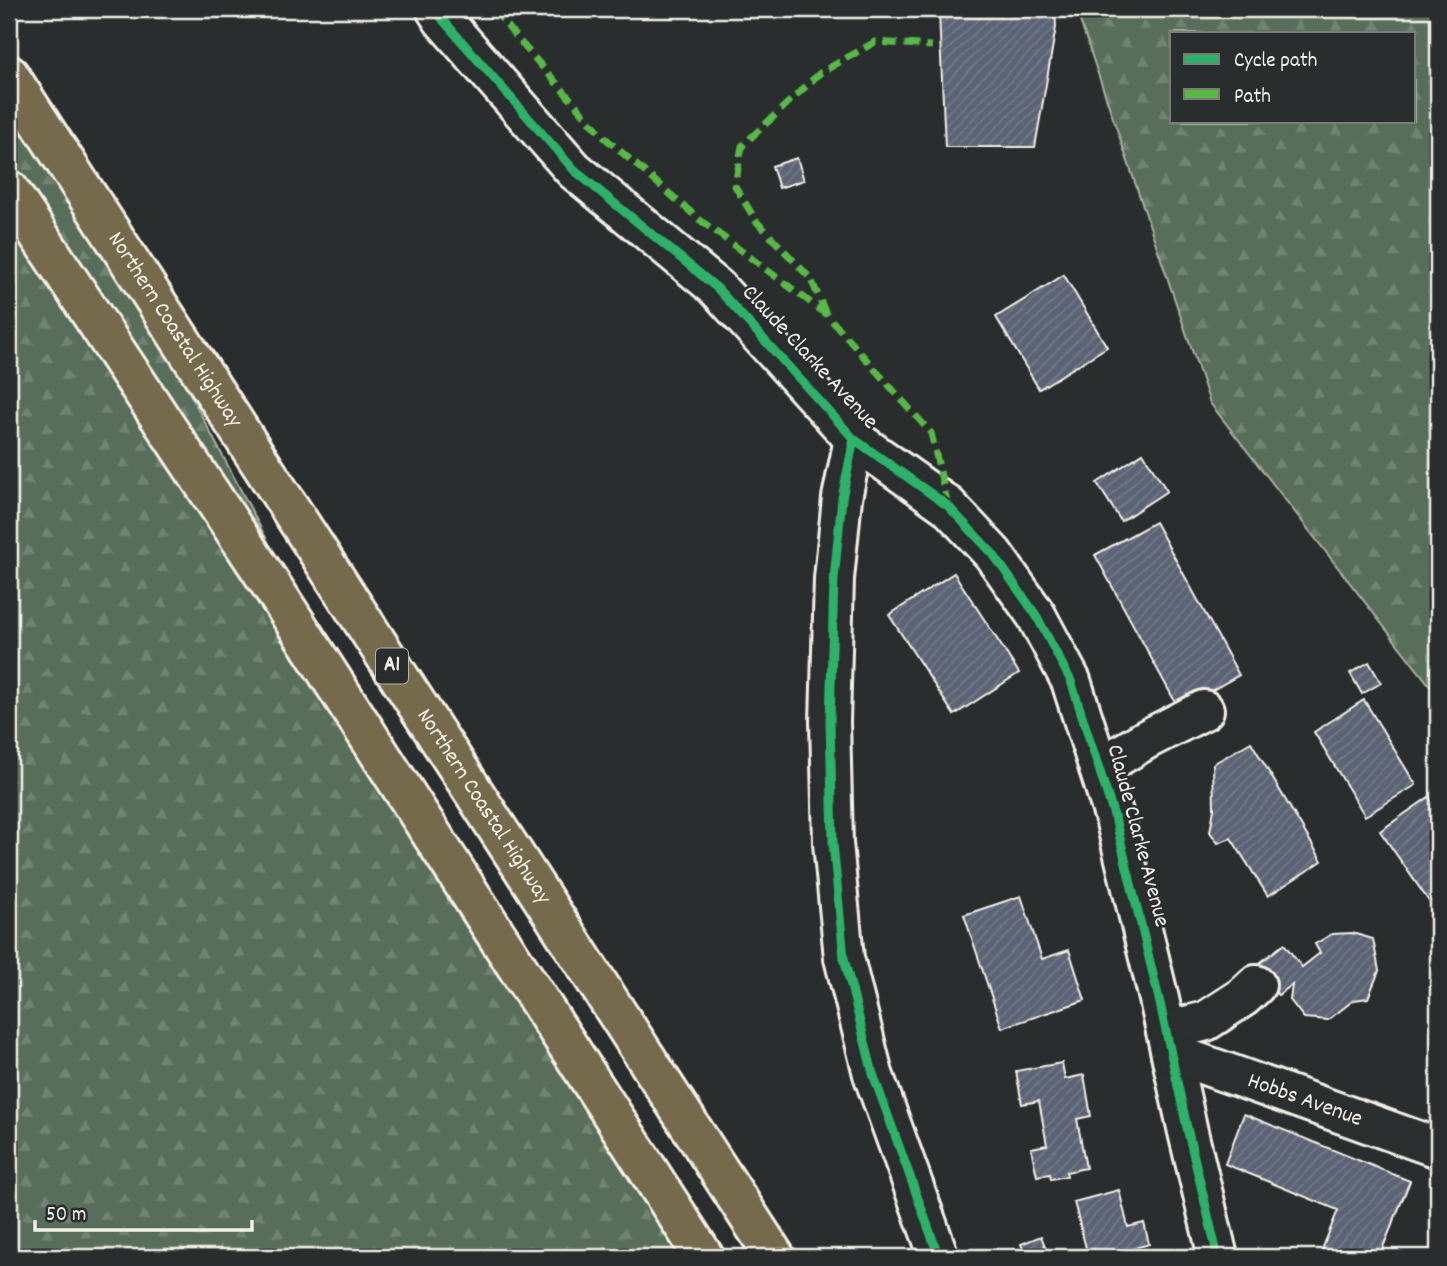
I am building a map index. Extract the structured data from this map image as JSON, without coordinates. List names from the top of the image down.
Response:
{
  "streets": {
    "highway": ["Northern Coastal Highway", "A1"],
    "street": ["Claude Clarke Avenue", "Hobbs Avenue"]
  },
  "crossings": [
    ["Claude Clarke Avenue", "Hobbs Avenue"]
  ],
  "legend": ["Cycle path", "Path"],
  "scale_bar": "50 m"
}
